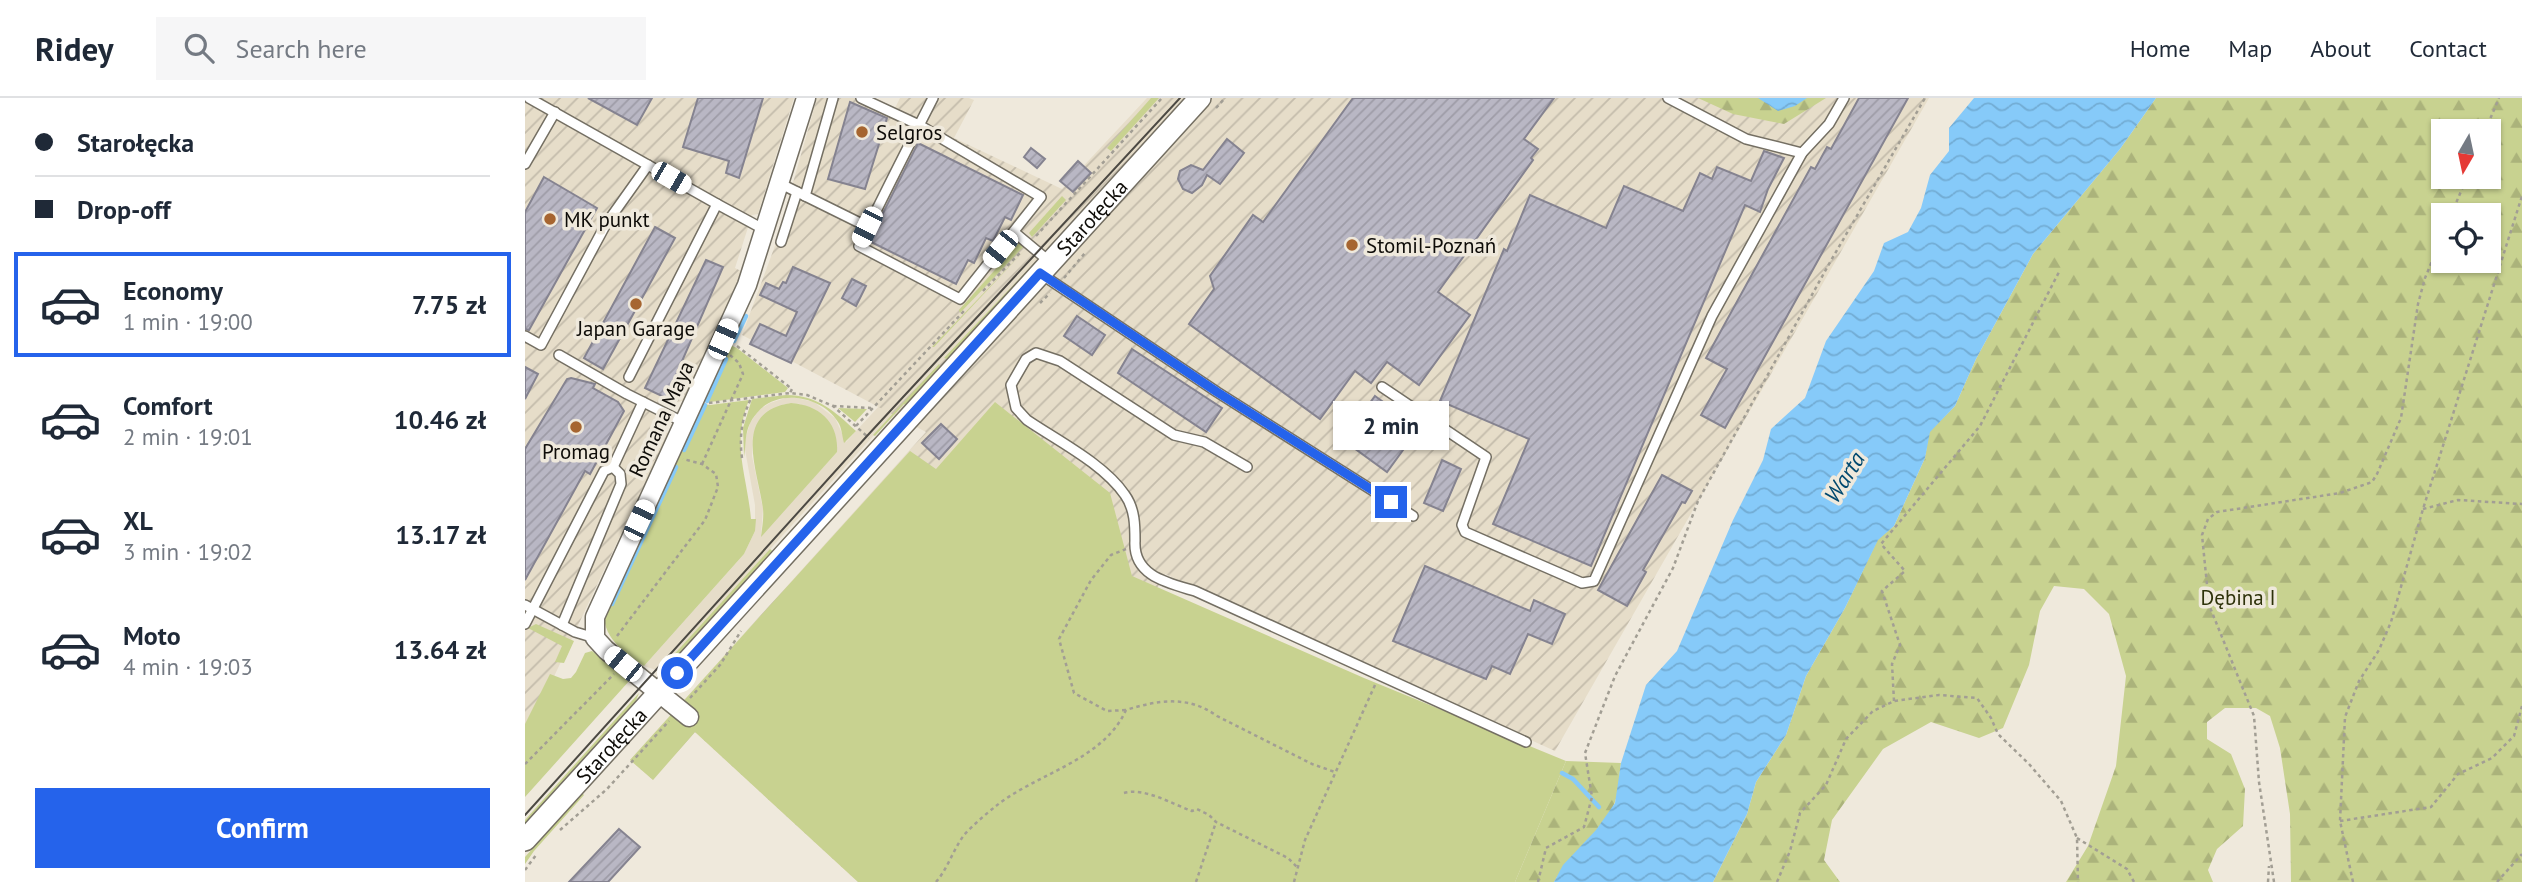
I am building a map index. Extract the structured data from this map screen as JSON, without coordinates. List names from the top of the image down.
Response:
{
  "streets": {
    "street": ["Starołęcka", "Romana Maya"]
  },
  "water": ["Warta"],
  "parks": ["Dębina I"],
  "places": [
    "Selgros",
    "MK punkt",
    "Stomil-Poznań",
    "Japan Garage",
    "Promag"
  ],
  "north": "bottom",
  "page": {
    "header": "Ridey",
    "search": "Search here",
    "nav": [
      "Home",
      "Map",
      "About",
      "Contact"
    ],
    "banner": ["Starołęcka", "Drop-off"],
    "list": [
      {
        "name": "Economy",
        "note": "1 min · 19:00",
        "value": "7.75 zł"
      },
      {
        "name": "Comfort",
        "note": "2 min · 19:01",
        "value": "10.46 zł"
      },
      {
        "name": "XL",
        "note": "3 min · 19:02",
        "value": "13.17 zł"
      },
      {
        "name": "Moto",
        "note": "4 min · 19:03",
        "value": "13.64 zł"
      }
    ],
    "bubble": "2 min",
    "buttons": "Confirm"
  }
}
